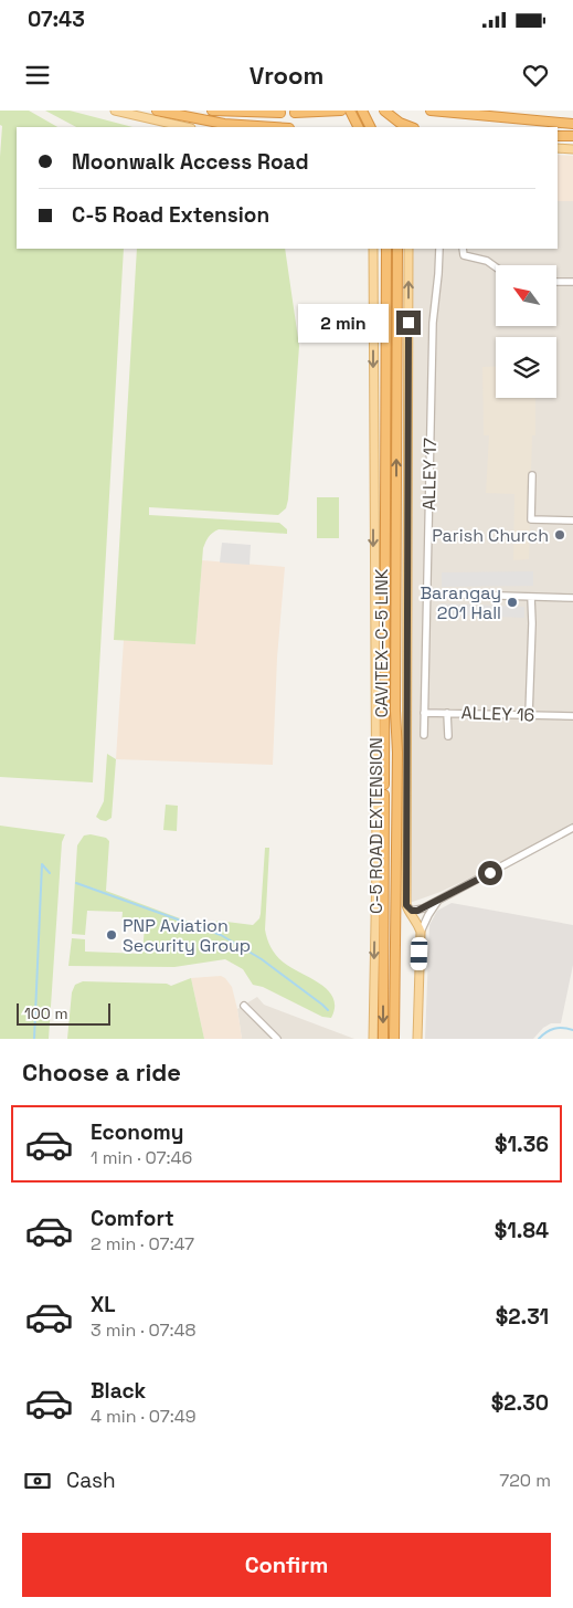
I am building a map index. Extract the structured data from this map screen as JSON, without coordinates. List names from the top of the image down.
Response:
{
  "streets": {
    "highway": ["CAVITEX–C-5 LINK"],
    "main road": ["C-5 ROAD EXTENSION"],
    "street": ["ALLEY 17", "ALLEY 16"]
  },
  "crossings": [
    ["ALLEY 17", "ALLEY 16"]
  ],
  "places": ["Parish Church", "Barangay 201 Hall", "PNP Aviation Security Group"],
  "scale_bar": "100 m",
  "north": "top left",
  "page": {
    "status": "07:43",
    "header": "Vroom",
    "banner": ["Moonwalk Access Road", "C-5 Road Extension"],
    "bubble": "2 min",
    "scale": "100 m",
    "heading": "Choose a ride",
    "list": [
      {
        "name": "Economy",
        "note": "1 min · 07:46",
        "value": "$1.36"
      },
      {
        "name": "Comfort",
        "note": "2 min · 07:47",
        "value": "$1.84"
      },
      {
        "name": "XL",
        "note": "3 min · 07:48",
        "value": "$2.31"
      },
      {
        "name": "Black",
        "note": "4 min · 07:49",
        "value": "$2.30"
      }
    ],
    "pay": ["Cash", "720 m"],
    "buttons": "Confirm"
  }
}
